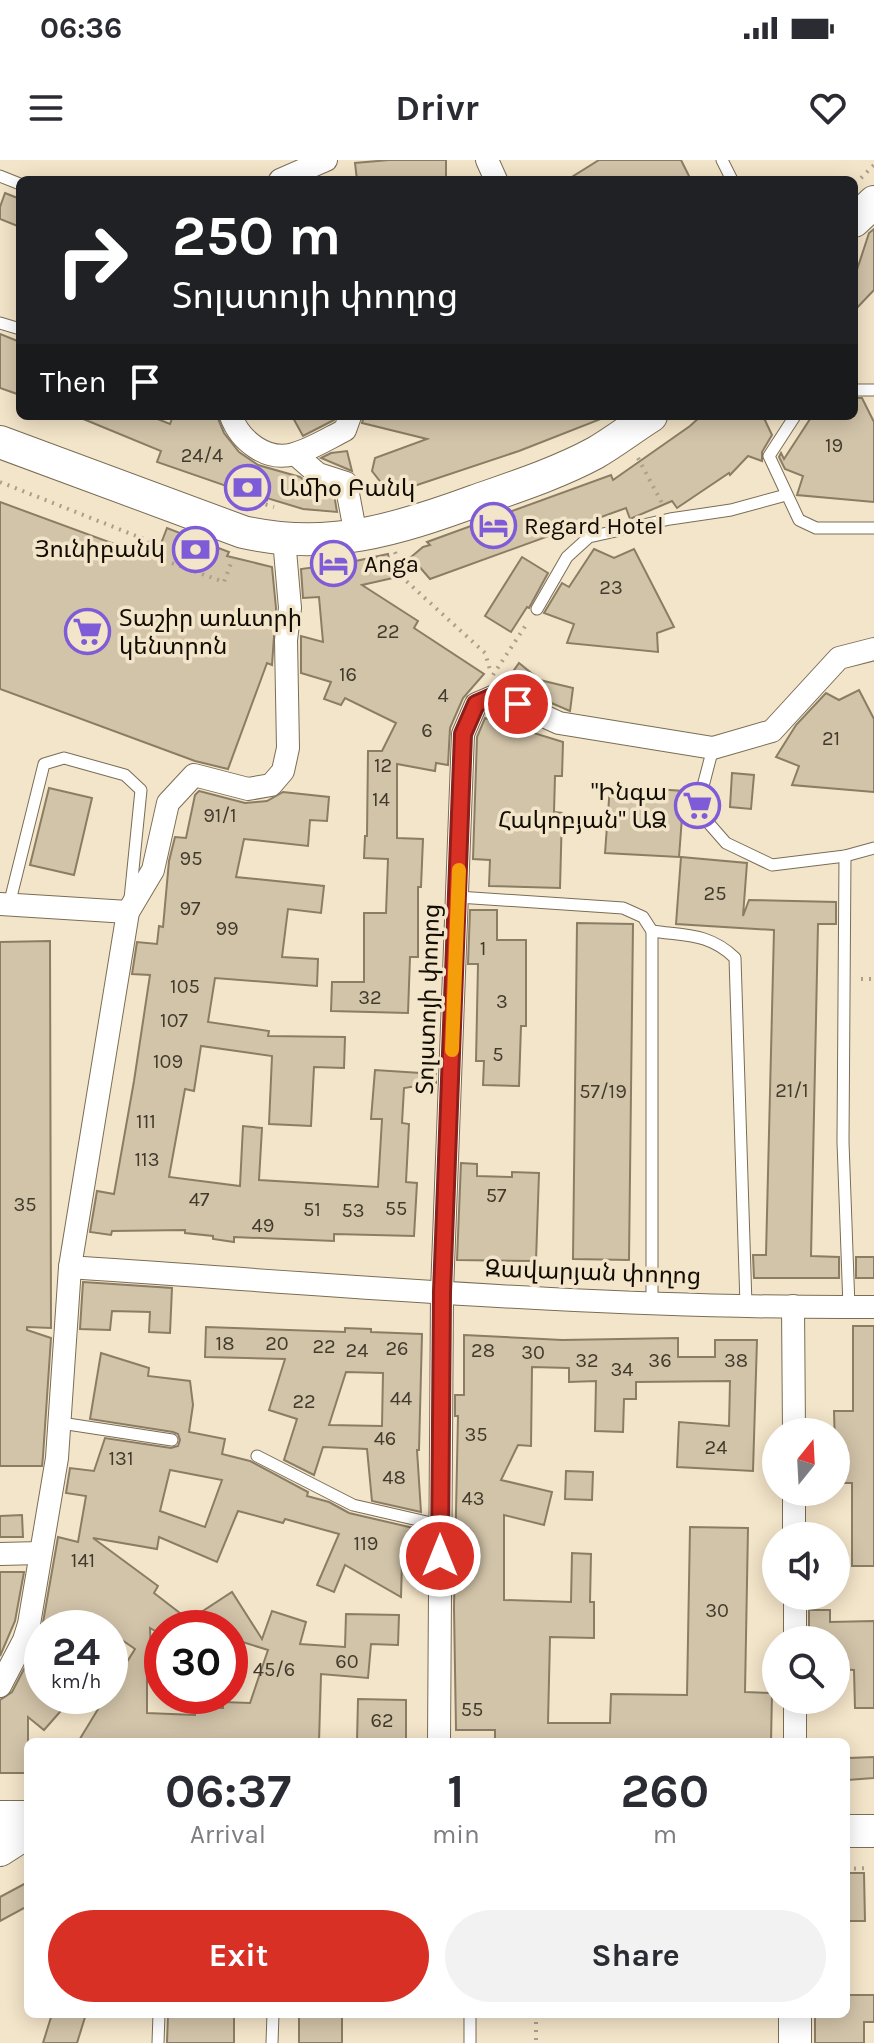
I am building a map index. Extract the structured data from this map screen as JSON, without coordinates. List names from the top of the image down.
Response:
{
  "streets": {
    "street": ["Տոլստոյի փողոց", "Զավարյան փողոց"]
  },
  "crossings": [
    ["Տոլստոյի փողոց", "Զավարյան փողոց"]
  ],
  "places": {
    "bank": ["Ամիօ Բանկ", "Յունիբանկ"],
    "hotel": ["Regard Hotel", "Anga"],
    "supermarket": ["Տաշիր առևտրի կենտրոն", "\"Ինգա Հակոբյան\" ԱՁ"]
  },
  "house_numbers": [
    "19",
    "24/4",
    "23",
    "22",
    "16",
    "4",
    "6",
    "21",
    "12",
    "14",
    "91/1",
    "95",
    "25",
    "97",
    "99",
    "1",
    "105",
    "32",
    "3",
    "107",
    "5",
    "109",
    "21/1",
    "57/19",
    "111",
    "113",
    "57",
    "47",
    "35",
    "55",
    "51",
    "53",
    "49",
    "18",
    "20",
    "22",
    "26",
    "24",
    "28",
    "30",
    "32",
    "36",
    "38",
    "34",
    "44",
    "22",
    "35",
    "46",
    "24",
    "131",
    "48",
    "43",
    "119",
    "141",
    "30",
    "60",
    "45/6",
    "55",
    "62"
  ],
  "north": "top",
  "page": {
    "status": "06:36",
    "header": "Drivr",
    "turn": ["250 m", "Տոլստոյի փողոց"],
    "then": "Then",
    "speed": "24 km/h",
    "limit": "30",
    "eta": [
      "06:37",
      "Arrival",
      "1",
      "min",
      "260",
      "m"
    ],
    "buttons": ["Exit", "Share"]
  }
}
